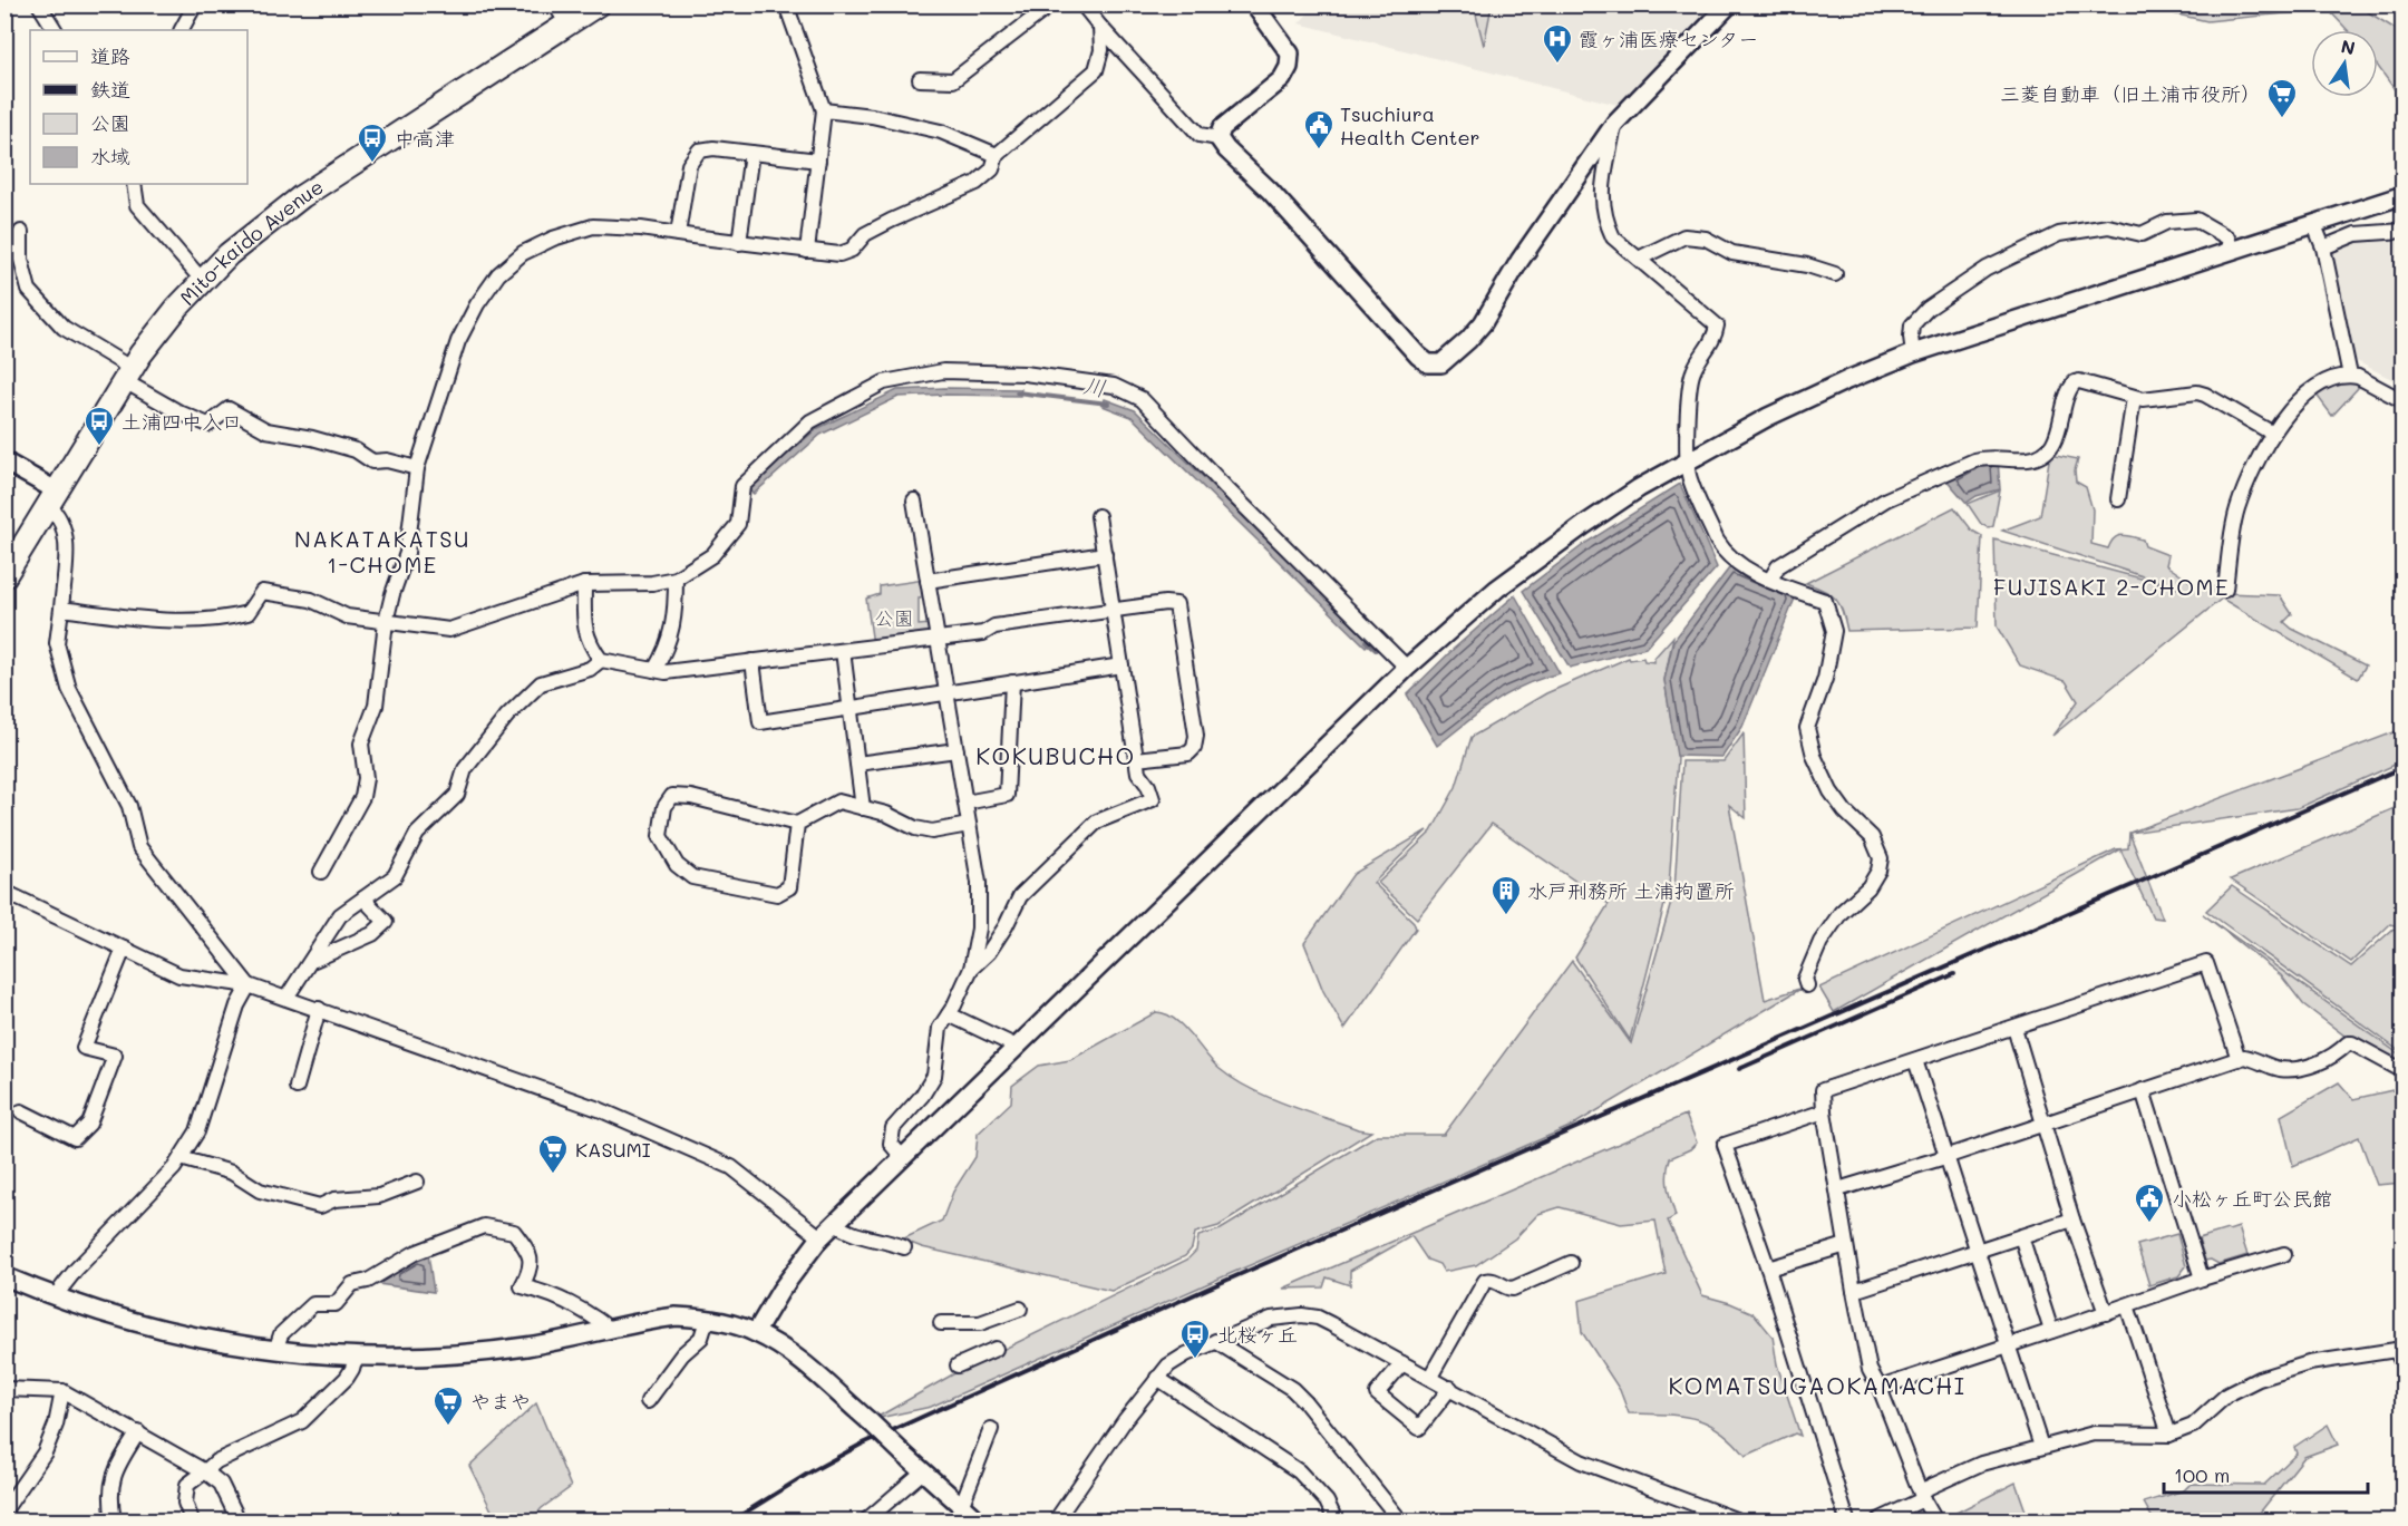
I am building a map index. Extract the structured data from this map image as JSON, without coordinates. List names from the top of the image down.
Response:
{
  "streets": {
    "highway": ["Mito-kaido Avenue"]
  },
  "districts": [
    "NAKATAKATSU 1-CHOME",
    "FUJISAKI 2-CHOME",
    "KOKUBUCHO",
    "KOMATSUGAOKAMACHI"
  ],
  "water": ["川"],
  "parks": ["公園"],
  "places": {
    "hospital": ["霞ヶ浦医療センター"],
    "supermarket": ["三菱自動車（旧土浦市役所）", "KASUMI", "やまや"],
    "public building": ["Tsuchiura Health Center", "小松ヶ丘町公民館"],
    "bus stop": ["中高津", "土浦四中入口", "北桜ヶ丘"],
    "building": ["水戸刑務所 土浦拘置所"]
  },
  "legend": [
    "道路",
    "鉄道",
    "公園",
    "水域"
  ],
  "scale_bar": "100 m",
  "north": "top"
}
